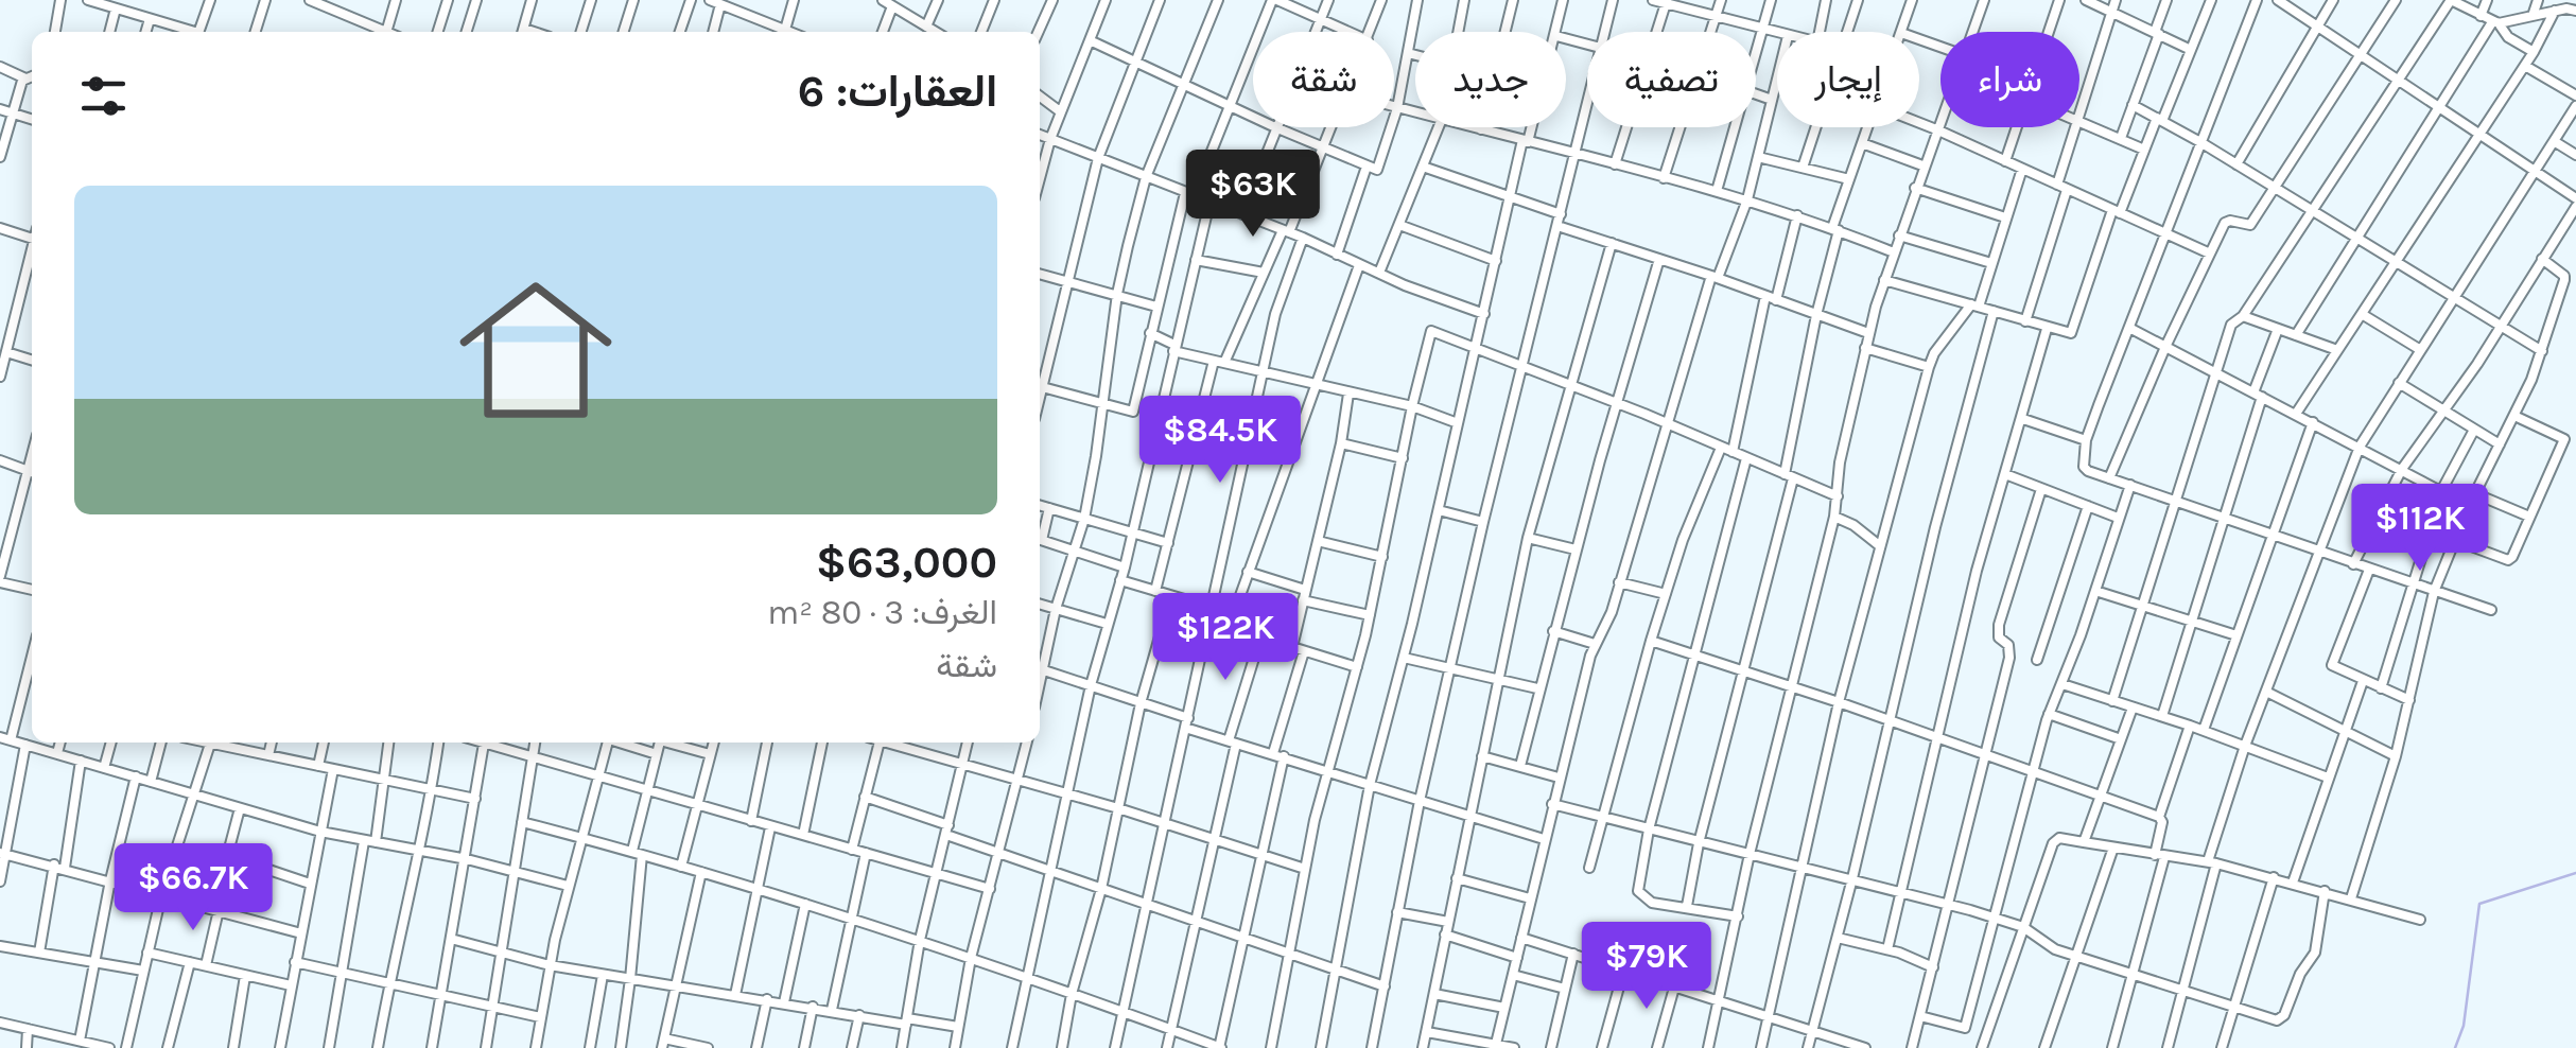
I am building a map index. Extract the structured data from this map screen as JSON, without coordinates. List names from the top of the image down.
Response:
{
  "page": {
    "chip": [
      "شراء",
      "إيجار",
      "تصفية",
      "جديد",
      "شقة"
    ],
    "heading": "العقارات: 6",
    "price": [
      "$63K",
      "$84.5K",
      "$112K",
      "$122K",
      "$66.7K",
      "$79K"
    ],
    "list": [
      {
        "name": "$63,000",
        "note": "الغرف: 3 · 80 m² · شقة"
      }
    ]
  }
}
